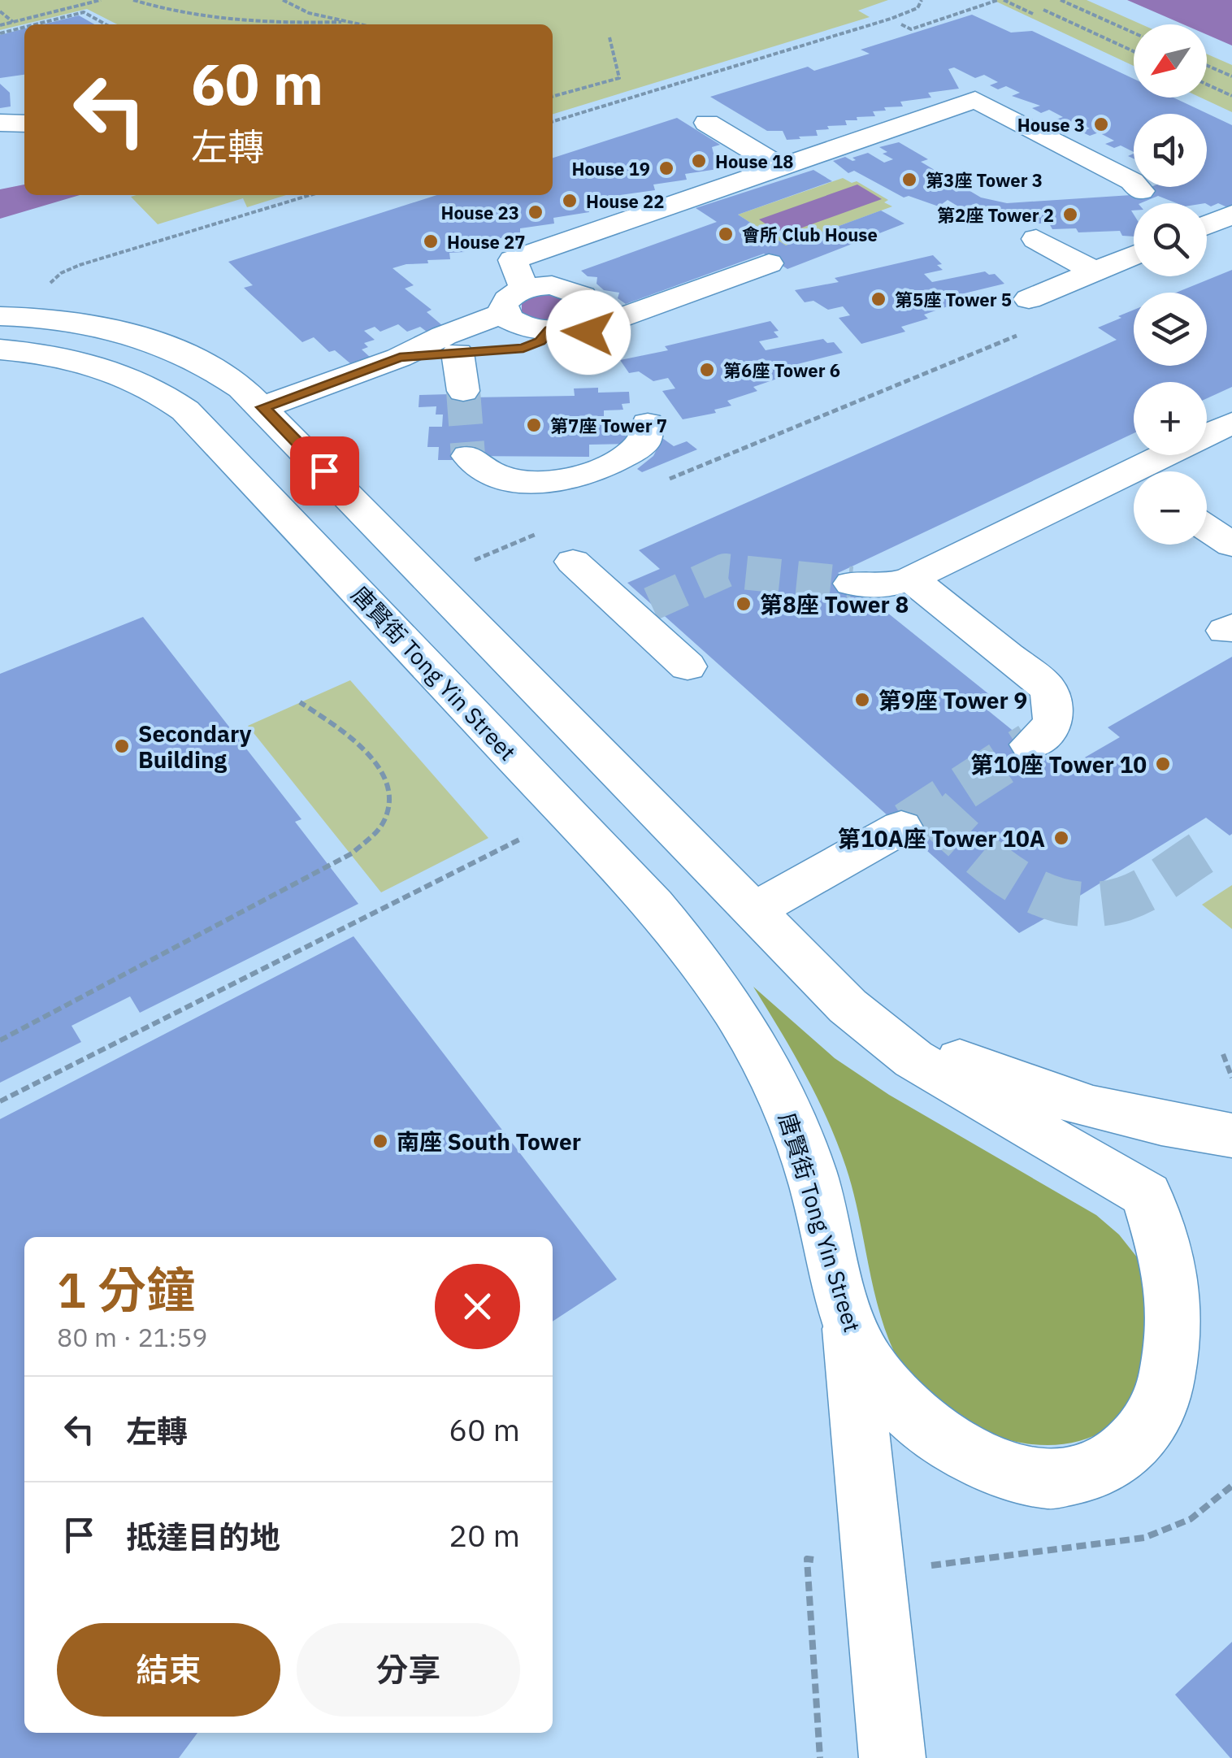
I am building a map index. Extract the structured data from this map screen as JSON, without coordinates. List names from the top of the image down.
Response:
{
  "streets": {
    "street": ["唐賢街 Tong Yin Street"]
  },
  "places": [
    "House 3",
    "House 18",
    "House 19",
    "第3座 Tower 3",
    "House 22",
    "House 23",
    "第2座 Tower 2",
    "會所 Club House",
    "House 27",
    "第5座 Tower 5",
    "第6座 Tower 6",
    "第7座 Tower 7",
    "第8座 Tower 8",
    "第9座 Tower 9",
    "Secondary Building",
    "第10座 Tower 10",
    "第10A座 Tower 10A",
    "南座 South Tower"
  ],
  "north": "bottom left",
  "page": {
    "map_buttons": ["+", "−"],
    "turn": ["60 m", "左轉"],
    "heading": ["1 分鐘", "80 m · 21:59"],
    "list": [
      {
        "name": "左轉",
        "value": "60 m"
      },
      {
        "name": "抵達目的地",
        "value": "20 m"
      }
    ],
    "buttons": ["結束", "分享"]
  }
}
